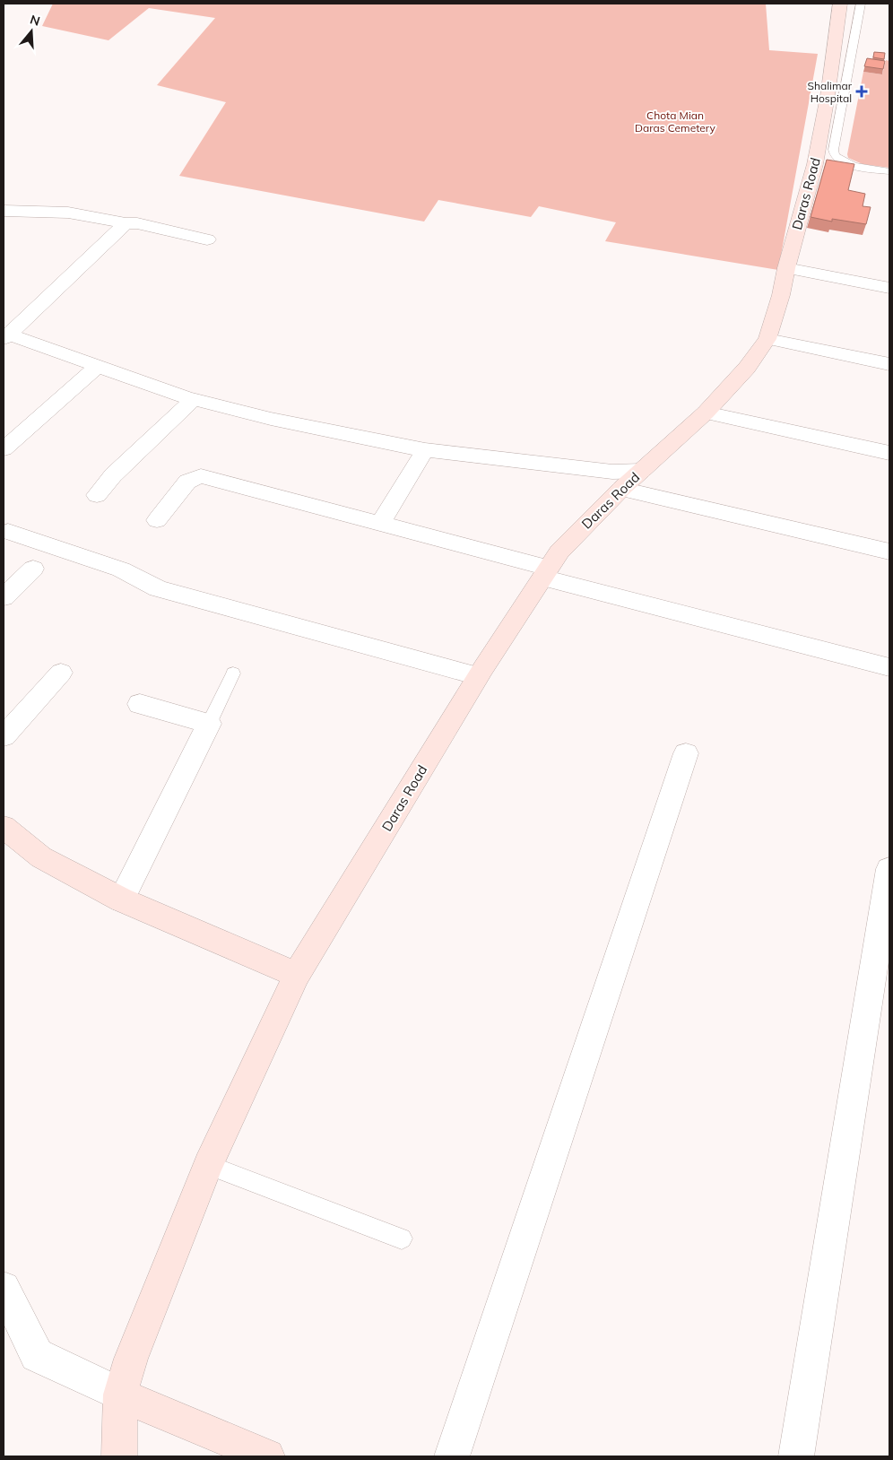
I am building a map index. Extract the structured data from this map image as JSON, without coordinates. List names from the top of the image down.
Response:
{
  "streets": {
    "street": ["Daras Road"]
  },
  "parks": ["Chota Mian Daras Cemetery"],
  "places": {
    "health": ["Shalimar Hospital"]
  },
  "north": "top"
}
